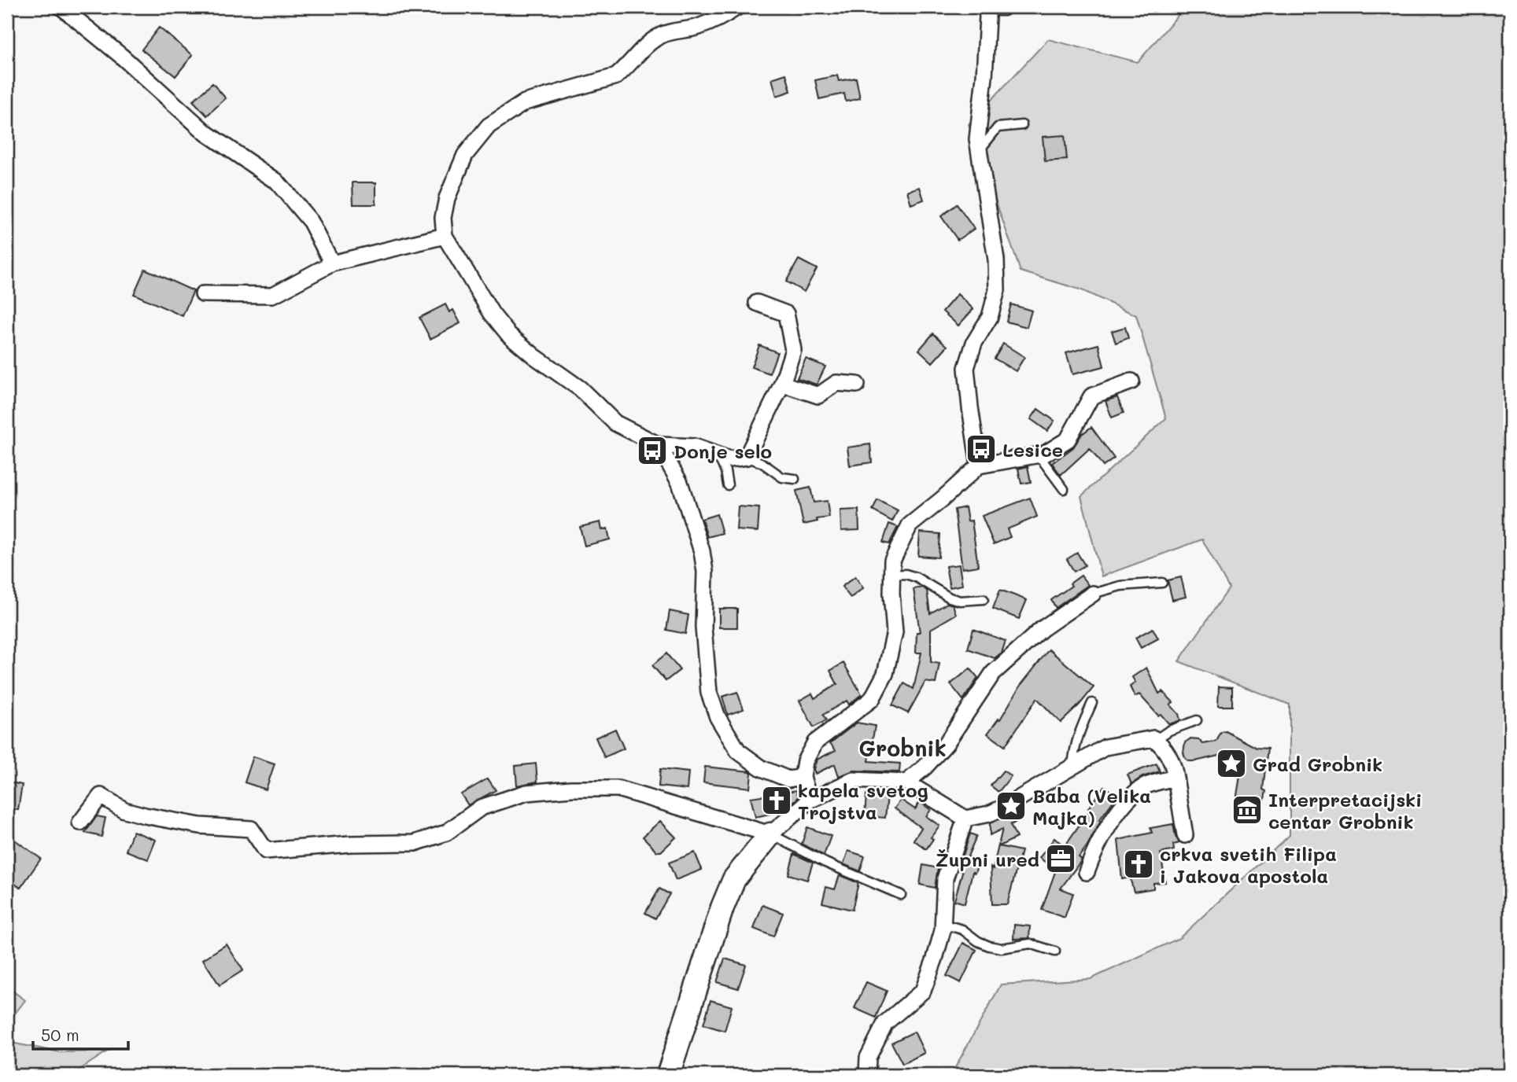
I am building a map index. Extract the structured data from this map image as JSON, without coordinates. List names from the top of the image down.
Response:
{
  "districts": ["Grobnik"],
  "places": {
    "bus stop": ["Lesice", "Donje selo"],
    "place": ["Grad Grobnik", "Baba (Velika Majka)"],
    "church": ["kapela svetog Trojstva", "crkva svetih Filipa i Jakova apostola"],
    "museum": ["Interpretacijski centar Grobnik"],
    "office": ["Župni ured"]
  },
  "scale_bar": "50 m"
}
